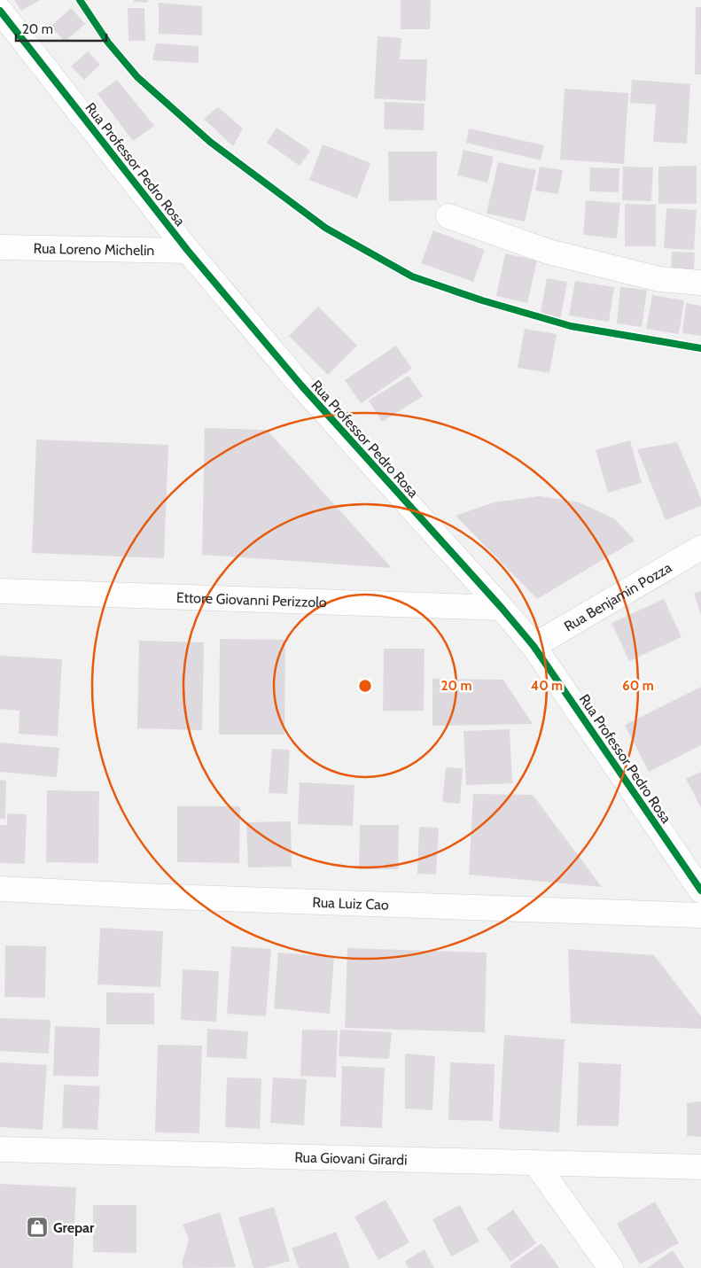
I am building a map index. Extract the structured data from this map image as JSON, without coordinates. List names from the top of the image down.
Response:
{
  "streets": {
    "street": [
      "Rua Professor Pedro Rosa",
      "Rua Loreno Michelin",
      "Rua Benjamin Pozza",
      "Ettore Giovanni Perizzolo",
      "Rua Luiz Cao",
      "Rua Giovani Girardi"
    ]
  },
  "crossings": [
    ["Rua Professor Pedro Rosa", "Rua Loreno Michelin"],
    ["Rua Professor Pedro Rosa", "Rua Benjamin Pozza"],
    ["Rua Professor Pedro Rosa", "Ettore Giovanni Perizzolo"]
  ],
  "places": {
    "shop": ["Grepar"]
  },
  "scale_bar": "20 m",
  "rings": ["20 m", "40 m", "60 m"]
}
